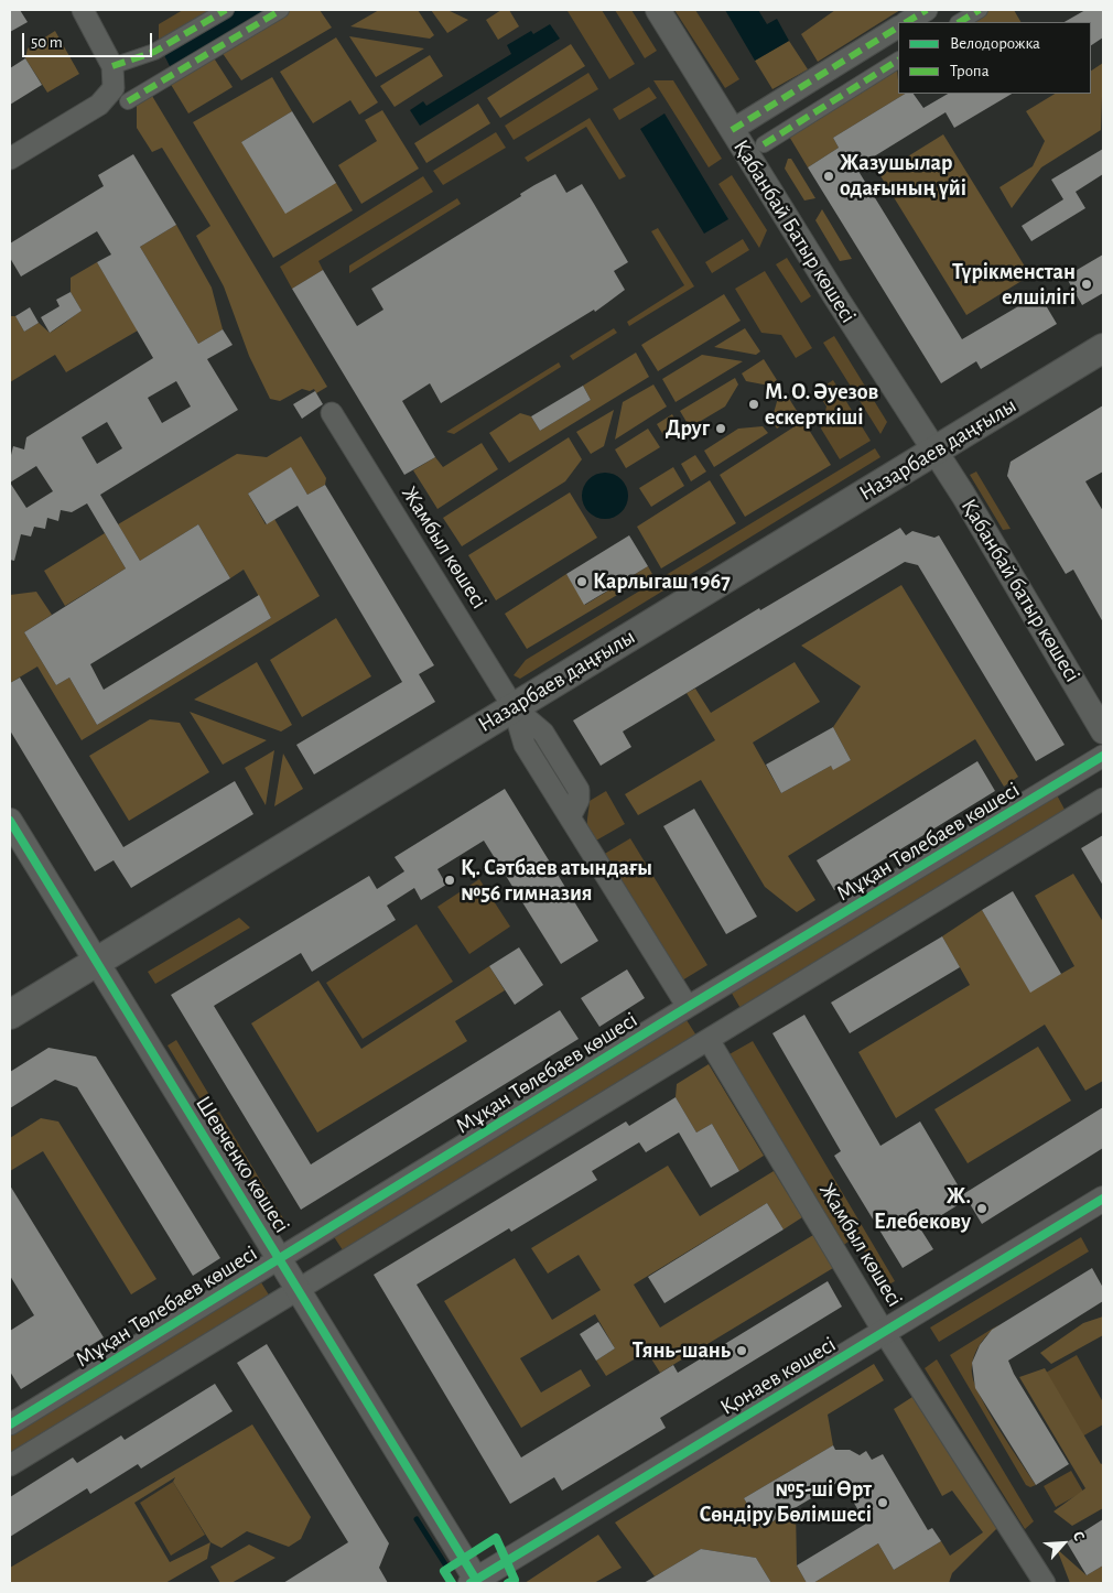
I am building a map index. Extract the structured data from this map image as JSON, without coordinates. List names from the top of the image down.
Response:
{
  "streets": {
    "main road": ["Назарбаев даңғылы"],
    "street": [
      "Қабанбай Батыр көшесі",
      "Жамбыл көшесі",
      "Қабанбай батыр көшесі",
      "Мұқан Төлебаев көшесі",
      "Шевченко көшесі",
      "Қонаев көшесі"
    ]
  },
  "crossings": [
    ["Қабанбай Батыр көшесі", "Назарбаев даңғылы"],
    ["Қабанбай Батыр көшесі", "Қабанбай батыр көшесі"],
    ["Назарбаев даңғылы", "Жамбыл көшесі"],
    ["Назарбаев даңғылы", "Қабанбай батыр көшесі"],
    ["Назарбаев даңғылы", "Шевченко көшесі"],
    ["Жамбыл көшесі", "Мұқан Төлебаев көшесі"],
    ["Жамбыл көшесі", "Қонаев көшесі"],
    ["Мұқан Төлебаев көшесі", "Шевченко көшесі"],
    ["Шевченко көшесі", "Қонаев көшесі"]
  ],
  "places": [
    "Жазушылар одағының үйі",
    "Түрікменстан елшілігі",
    "М. О. Әуезов ескерткіші",
    "Друг",
    "Карлыгаш 1967",
    "Қ. Сәтбаев атындағы №56 гимназия",
    "Ж. Елебекову",
    "Тянь-шань",
    "№5-ші Өрт Сөндіру Бөлімшесі"
  ],
  "legend": ["Велодорожка", "Тропа"],
  "scale_bar": "50 m",
  "north": "top right"
}
